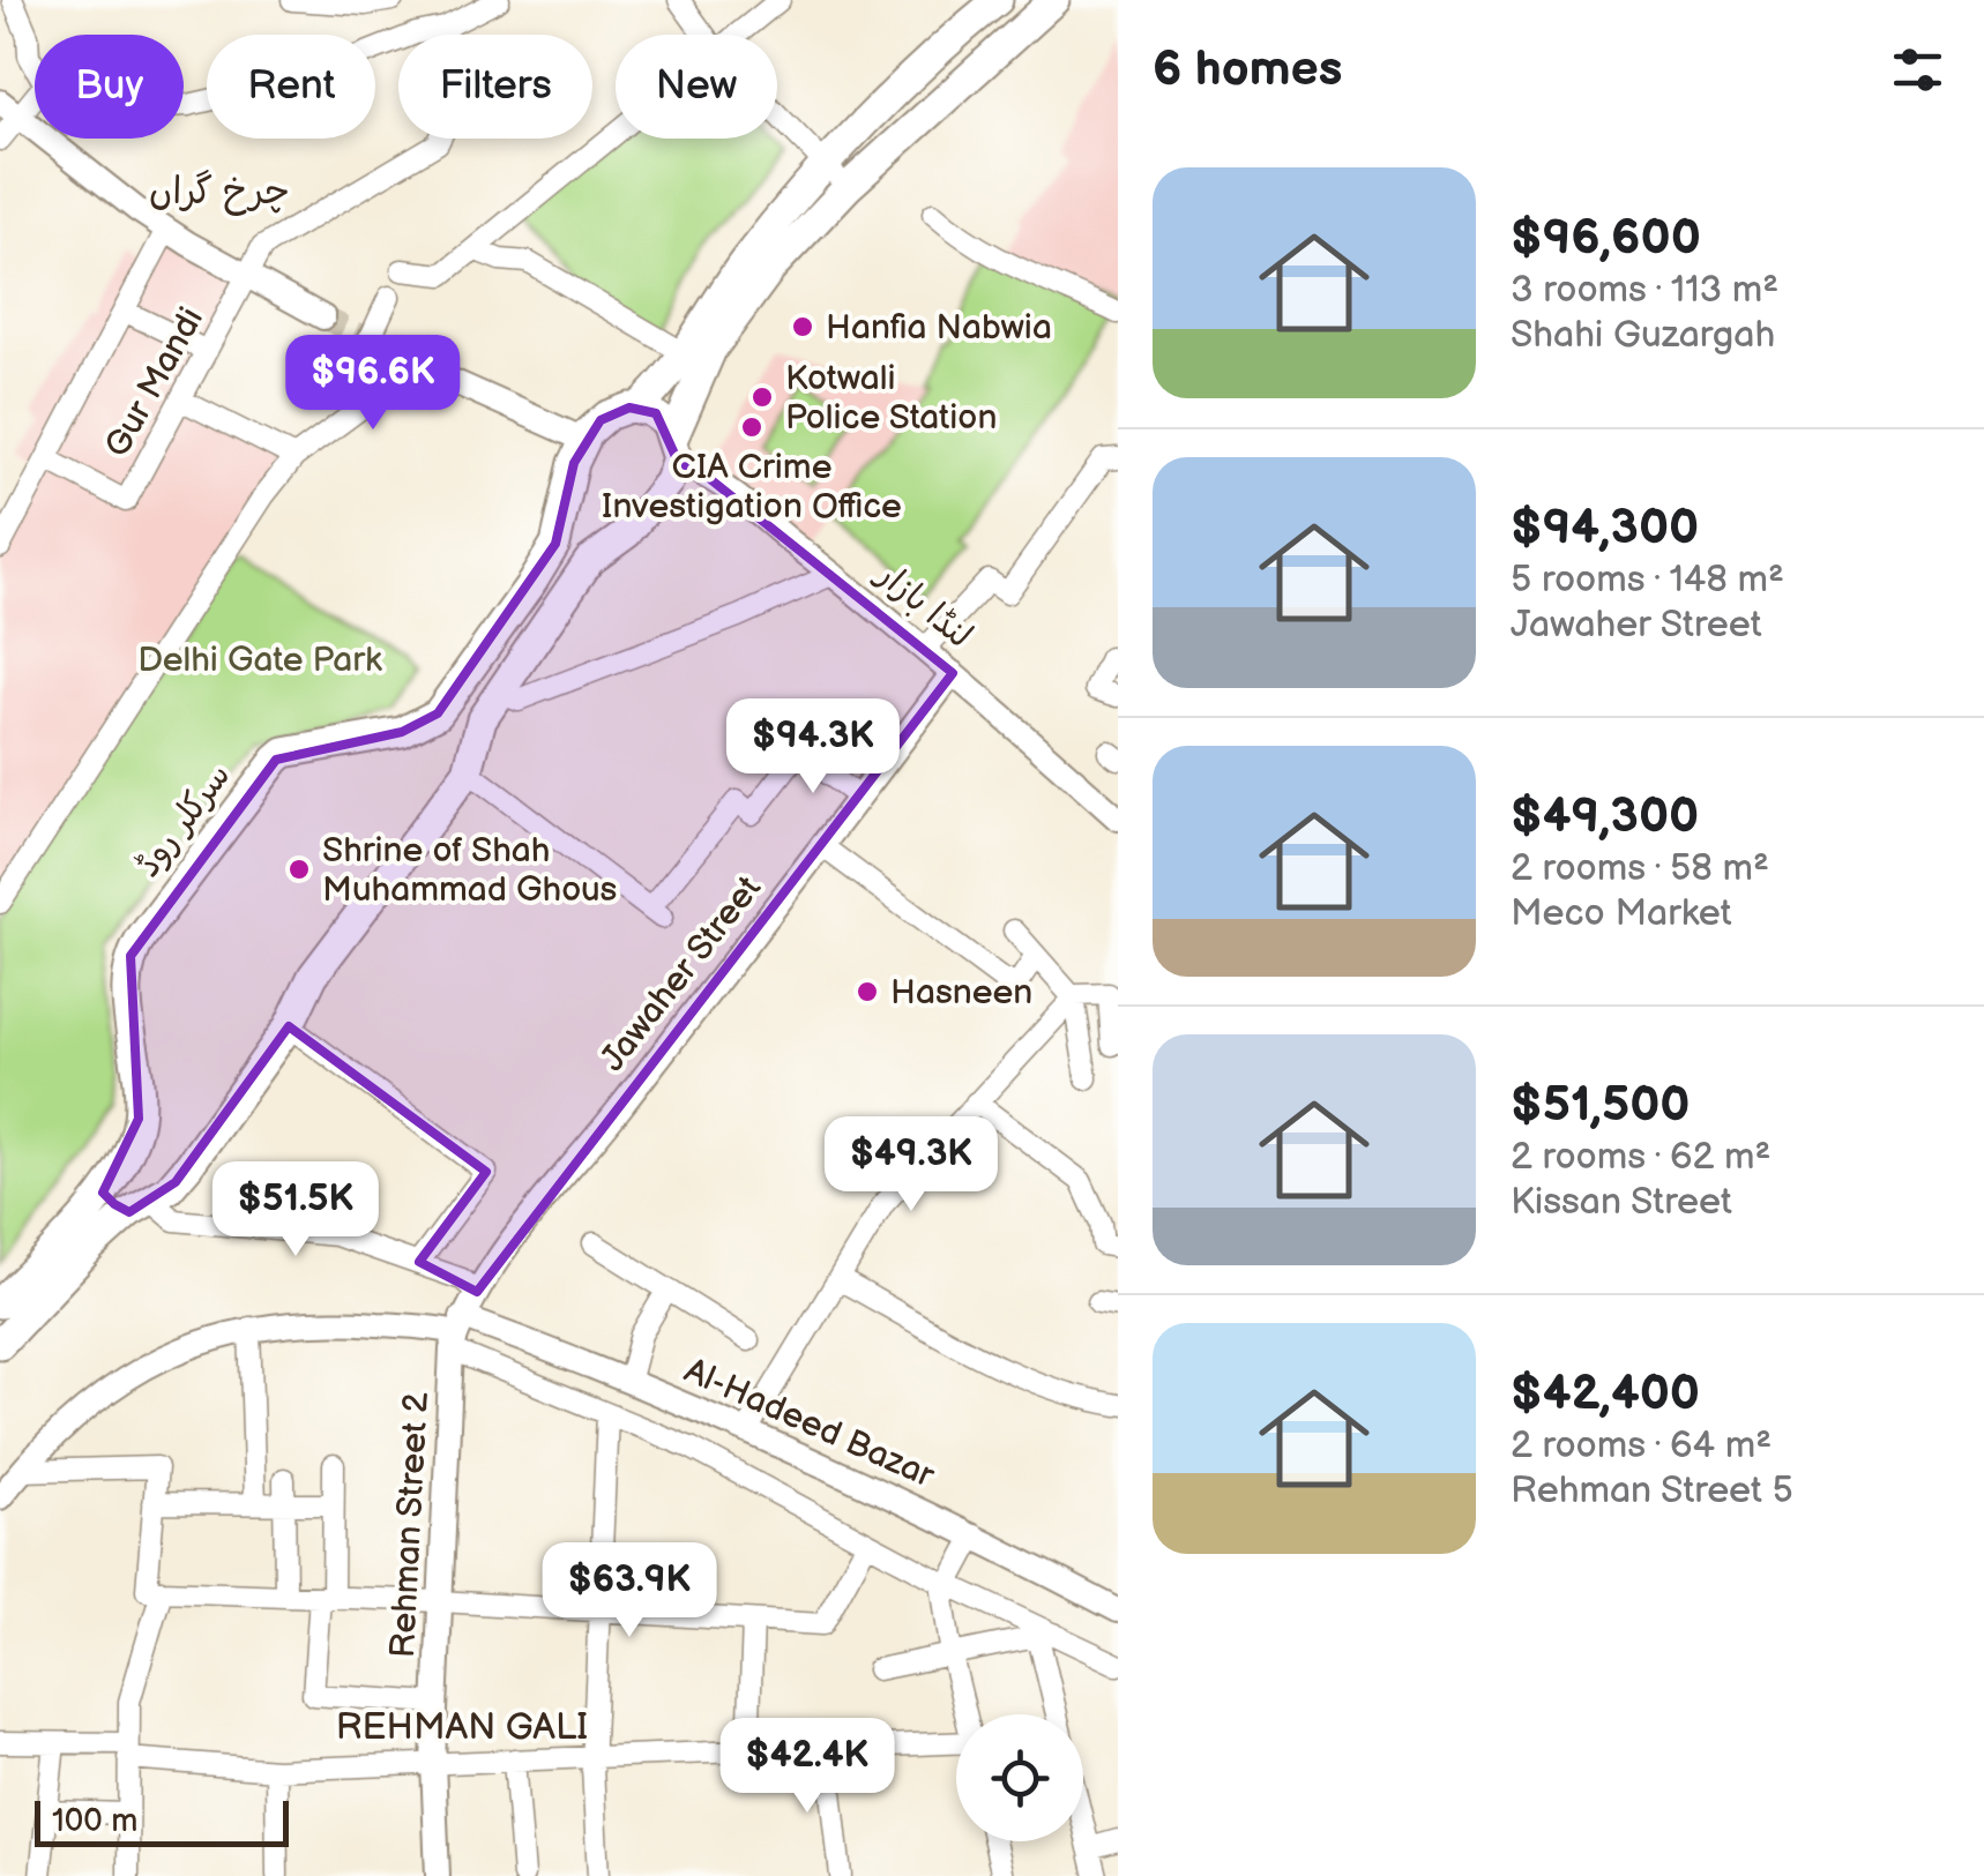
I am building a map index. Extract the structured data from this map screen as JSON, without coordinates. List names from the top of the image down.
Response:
{
  "streets": {
    "main road": ["سرکلر روڈ"],
    "street": [
      "Gur Mandi",
      "لنڈا بازار",
      "Jawaher Street",
      "Al-Hadeed Bazar",
      "Rehman Street 2"
    ]
  },
  "crossings": [
    ["لنڈا بازار", "Jawaher Street"],
    ["Jawaher Street", "Al-Hadeed Bazar"],
    ["Jawaher Street", "Rehman Street 2"],
    ["Al-Hadeed Bazar", "Rehman Street 2"]
  ],
  "districts": ["چرخ گراں", "REHMAN GALI"],
  "parks": ["Delhi Gate Park"],
  "places": [
    "Hanfia Nabwia",
    "Kotwali Police Station",
    "CIA Crime Investigation Office",
    "Shrine of Shah Muhammad Ghous",
    "Hasneen"
  ],
  "scale_bar": "100 m",
  "page": {
    "heading": "6 homes",
    "chip": [
      "Buy",
      "Rent",
      "Filters",
      "New"
    ],
    "list": [
      {
        "name": "$96,600",
        "note": "3 rooms · 113 m² · Shahi Guzargah"
      },
      {
        "name": "$94,300",
        "note": "5 rooms · 148 m² · Jawaher Street"
      },
      {
        "name": "$49,300",
        "note": "2 rooms · 58 m² · Meco Market"
      },
      {
        "name": "$51,500",
        "note": "2 rooms · 62 m² · Kissan Street"
      },
      {
        "name": "$42,400",
        "note": "2 rooms · 64 m² · Rehman Street 5"
      }
    ],
    "price": [
      "$96.6K",
      "$94.3K",
      "$49.3K",
      "$51.5K",
      "$63.9K",
      "$42.4K"
    ],
    "scale": "100 m"
  }
}
